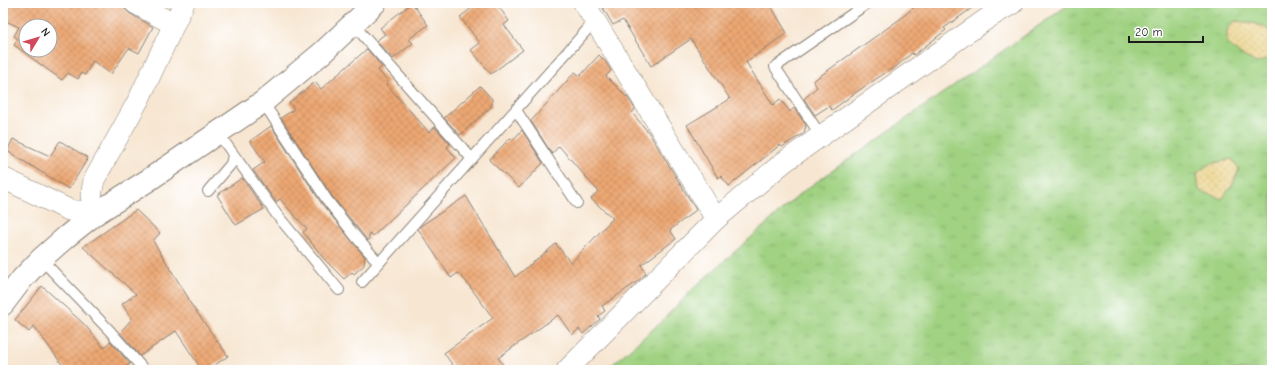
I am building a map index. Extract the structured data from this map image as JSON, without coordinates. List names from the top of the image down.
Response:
{
  "scale_bar": "20 m",
  "north": "top right"
}
